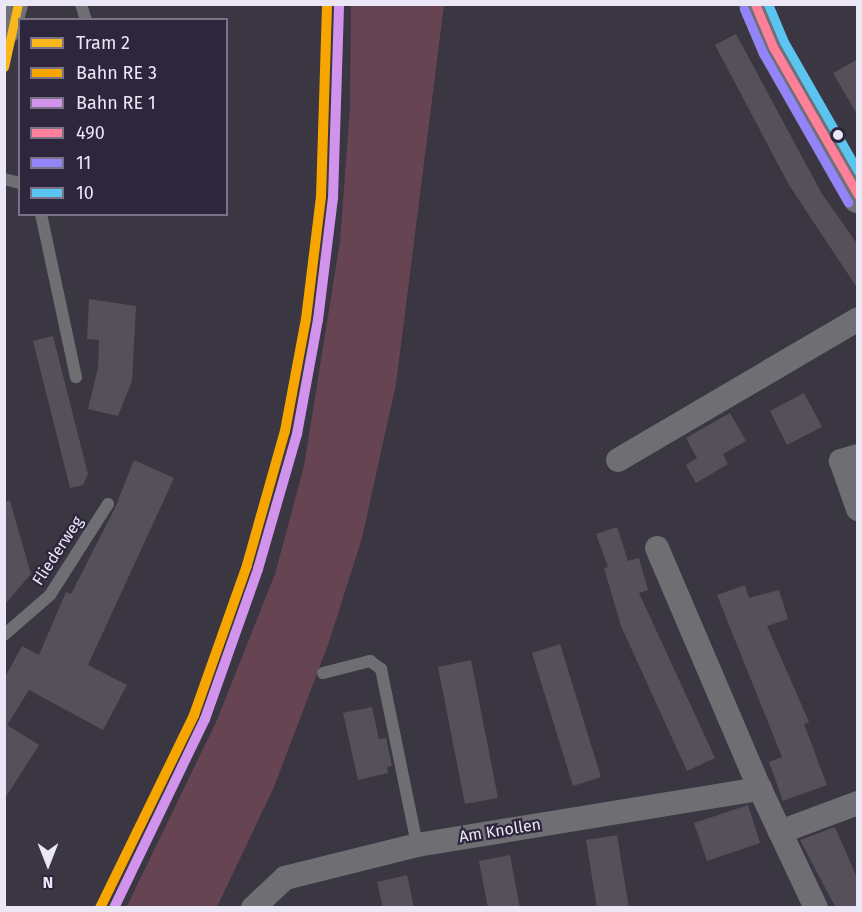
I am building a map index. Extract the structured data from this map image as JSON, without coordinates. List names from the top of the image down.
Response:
{
  "streets": {
    "street": ["Am Knollen"],
    "lane": ["Fliederweg"]
  },
  "lines": [
    "tram line 2",
    "transit line 490",
    "transit line 10",
    "transit line 11"
  ],
  "legend": [
    "Tram 2",
    "Bahn RE 3",
    "Bahn RE 1",
    "490",
    "11",
    "10"
  ],
  "north": "bottom"
}
